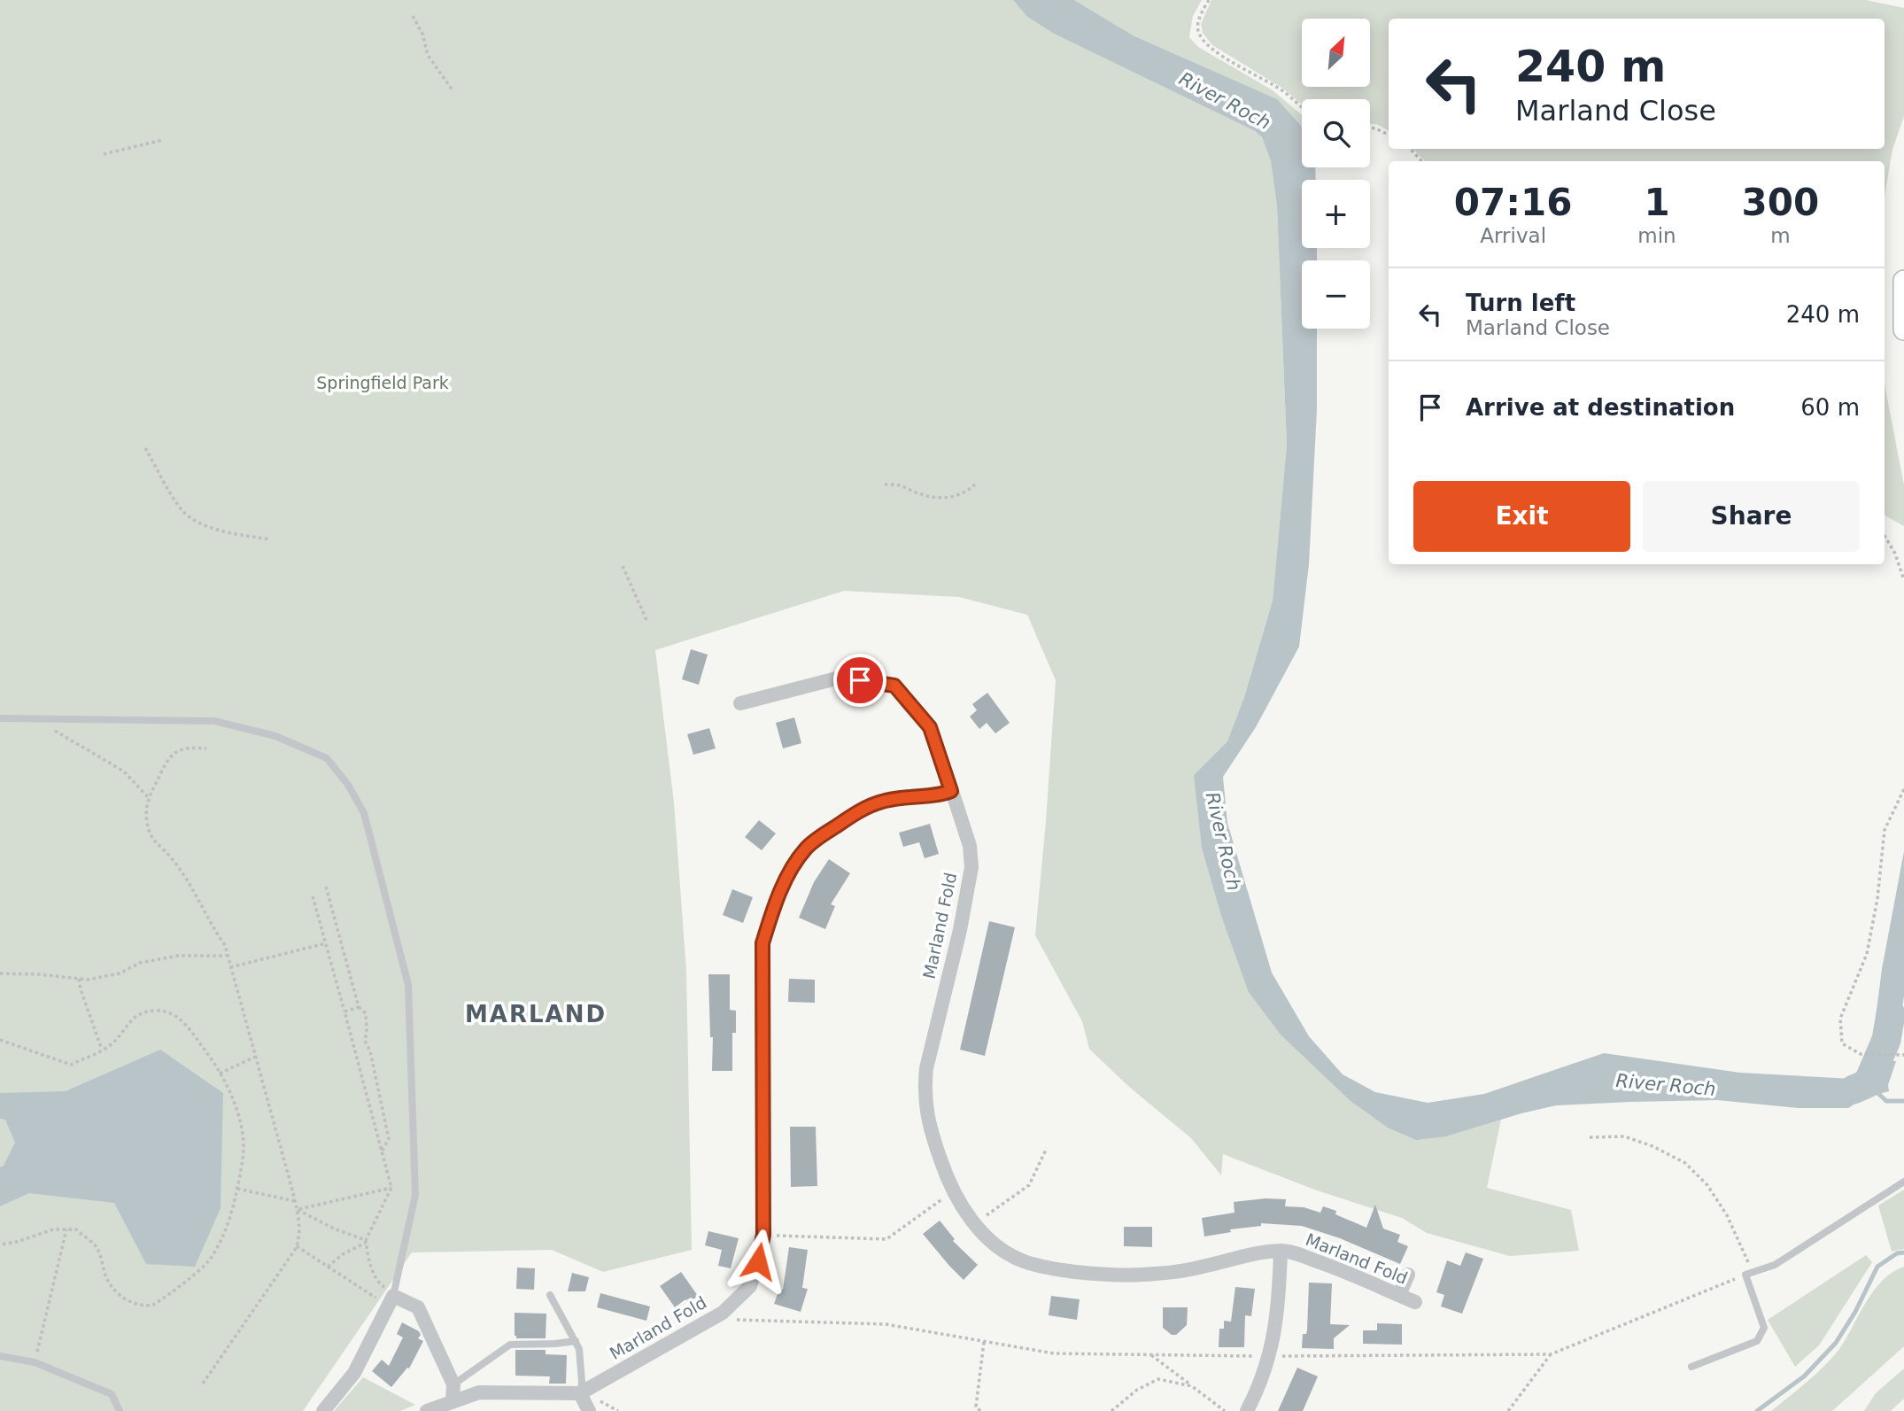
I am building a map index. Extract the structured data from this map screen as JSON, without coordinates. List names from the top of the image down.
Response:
{
  "streets": {
    "street": ["Marland Fold"]
  },
  "districts": ["MARLAND"],
  "water": ["River Roch"],
  "parks": ["Springfield Park"],
  "north": "top right",
  "page": {
    "map_buttons": ["+", "−"],
    "turn": ["240 m", "Marland Close"],
    "eta": [
      "07:16",
      "Arrival",
      "1",
      "min",
      "300",
      "m"
    ],
    "list": [
      {
        "name": "Turn left",
        "note": "Marland Close",
        "value": "240 m"
      },
      {
        "name": "Arrive at destination",
        "value": "60 m"
      }
    ],
    "buttons": ["Exit", "Share"]
  }
}
